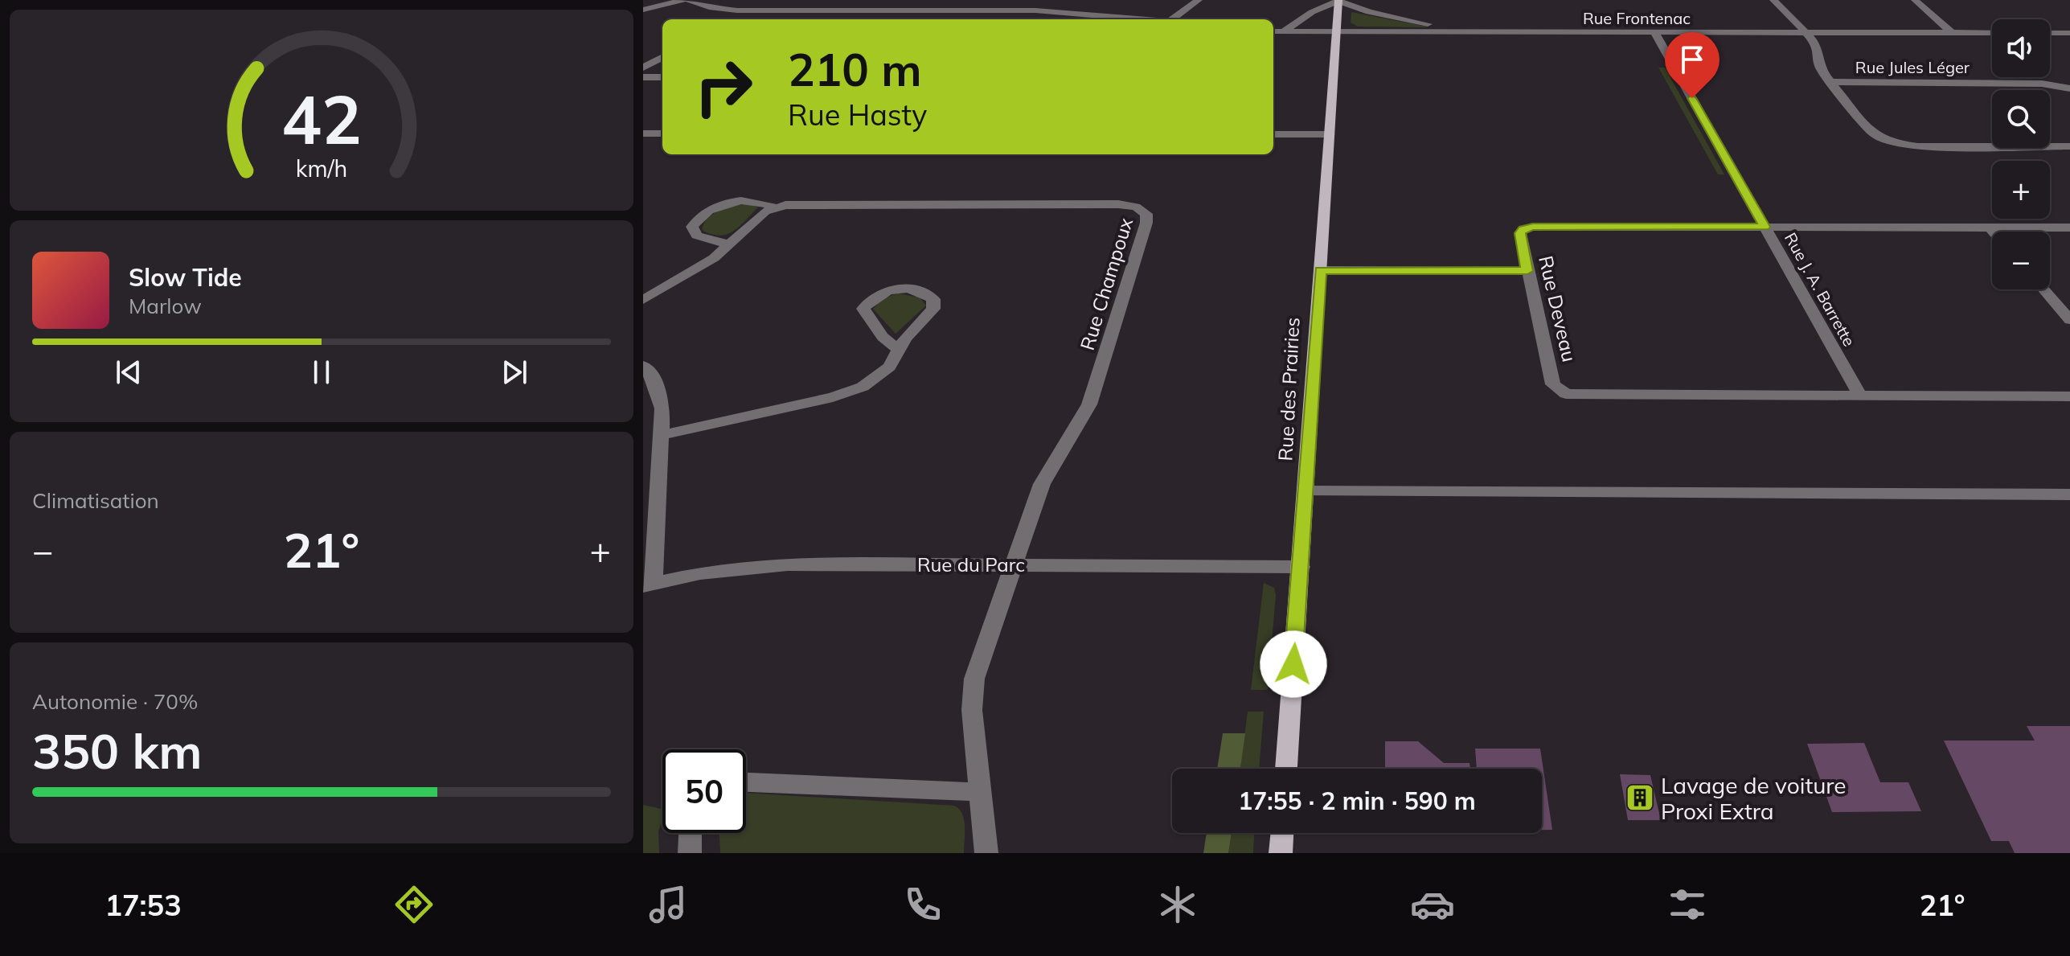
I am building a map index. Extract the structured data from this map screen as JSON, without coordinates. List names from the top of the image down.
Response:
{
  "streets": {
    "main road": ["Rue des Prairies"],
    "street": [
      "Rue Frontenac",
      "Rue Jules Léger",
      "Rue Champoux",
      "Rue J. A. Barrette",
      "Rue Deveau",
      "Rue du Parc"
    ]
  },
  "crossings": [
    ["Rue Frontenac", "Rue J. A. Barrette"],
    ["Rue Frontenac", "Rue des Prairies"],
    ["Rue Champoux", "Rue du Parc"],
    ["Rue J. A. Barrette", "Rue Deveau"],
    ["Rue des Prairies", "Rue du Parc"]
  ],
  "places": {
    "building": ["Lavage de voiture Proxi Extra"]
  },
  "page": {
    "map_buttons": ["+", "−"],
    "turn": ["210 m", "Rue Hasty"],
    "song": ["Slow Tide", "Marlow"],
    "tile": [
      "Climatisation",
      ["Autonomie · 70%", "350 km"]
    ],
    "heat": ["−", "21°", "+"],
    "limit": "50",
    "trip": "17:55 · 2 min · 590 m",
    "tabs": ["17:53", "21°"],
    "gauge": ["42", "km/h"]
  }
}
